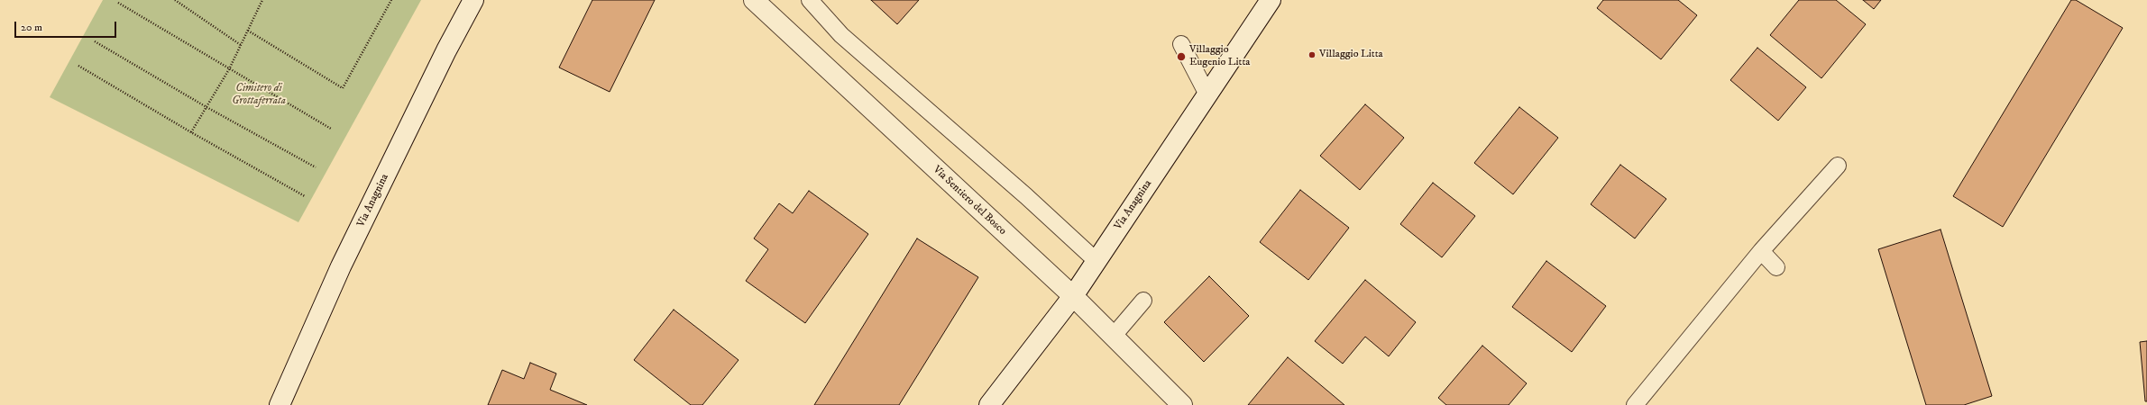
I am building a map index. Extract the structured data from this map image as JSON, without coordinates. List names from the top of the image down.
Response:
{
  "streets": {
    "main road": ["Via Anagnina", "Via Sentiero del Bosco"]
  },
  "crossings": [
    ["Via Anagnina", "Via Sentiero del Bosco"]
  ],
  "parks": ["Cimitero di Grottaferrata"],
  "places": ["Villaggio Litta", "Villaggio Eugenio Litta"],
  "scale_bar": "20 m"
}
